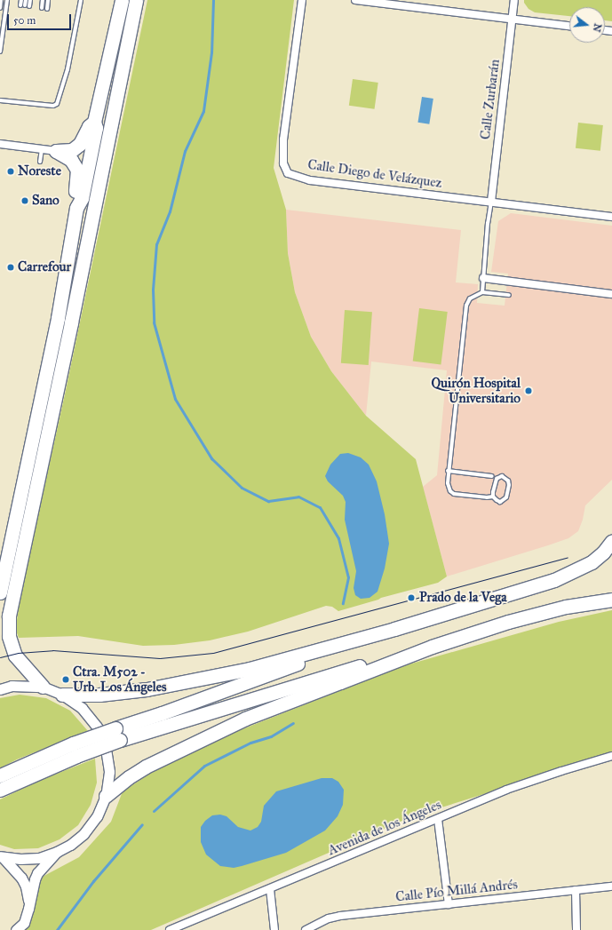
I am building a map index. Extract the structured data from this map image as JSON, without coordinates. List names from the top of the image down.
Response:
{
  "streets": {
    "street": [
      "Calle Zurbarán",
      "Calle Diego de Velázquez",
      "Avenida de los Ángeles",
      "Calle Pío Millá Andrés"
    ]
  },
  "crossings": [
    ["Calle Zurbarán", "Calle Diego de Velázquez"]
  ],
  "places": [
    "Noreste",
    "Sano",
    "Carrefour",
    "Quirón Hospital Universitario",
    "Prado de la Vega",
    "Ctra. M502 - Urb. Los Ángeles"
  ],
  "scale_bar": "50 m",
  "north": "right"
}
